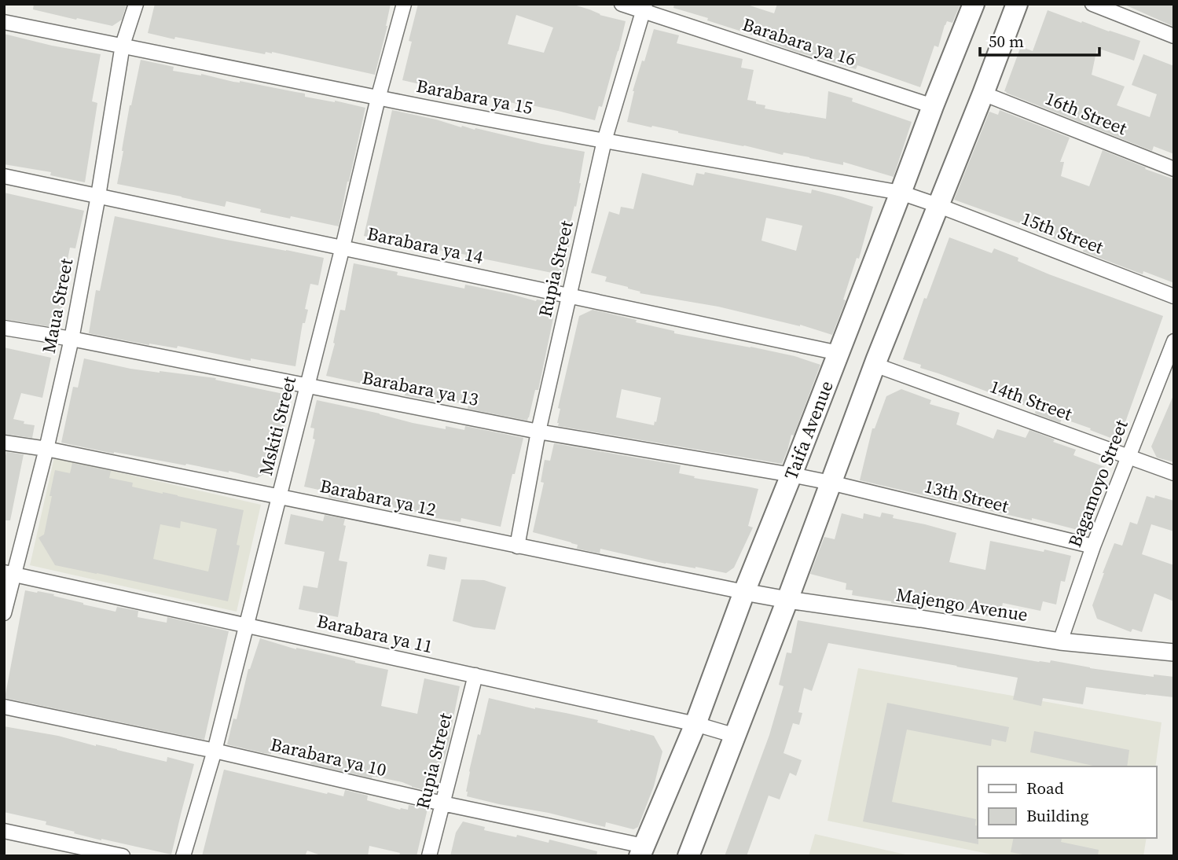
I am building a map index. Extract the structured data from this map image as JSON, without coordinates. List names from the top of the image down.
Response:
{
  "streets": {
    "main road": ["Taifa Avenue"],
    "street": [
      "Barabara ya 16",
      "Barabara ya 15",
      "16th Street",
      "15th Street",
      "Barabara ya 14",
      "Rupia Street",
      "Maua Street",
      "Barabara ya 13",
      "14th Street",
      "Mskiti Street",
      "Bagamoyo Street",
      "13th Street",
      "Barabara ya 12",
      "Majengo Avenue",
      "Barabara ya 11",
      "Barabara ya 10"
    ]
  },
  "crossings": [
    ["Barabara ya 16", "Rupia Street"],
    ["Barabara ya 16", "Taifa Avenue"],
    ["Barabara ya 15", "15th Street"],
    ["Barabara ya 15", "Rupia Street"],
    ["Barabara ya 15", "Maua Street"],
    ["Barabara ya 15", "Mskiti Street"],
    ["Barabara ya 15", "Taifa Avenue"],
    ["Barabara ya 14", "Rupia Street"],
    ["Barabara ya 14", "Maua Street"],
    ["Barabara ya 14", "Mskiti Street"],
    ["Barabara ya 14", "Taifa Avenue"],
    ["Rupia Street", "Barabara ya 13"],
    ["Rupia Street", "Barabara ya 12"],
    ["Rupia Street", "Barabara ya 11"],
    ["Rupia Street", "Barabara ya 10"],
    ["Maua Street", "Barabara ya 13"],
    ["Maua Street", "Barabara ya 12"],
    ["Maua Street", "Barabara ya 11"],
    ["Barabara ya 13", "Mskiti Street"],
    ["Barabara ya 13", "Taifa Avenue"],
    ["Barabara ya 13", "13th Street"],
    ["14th Street", "Bagamoyo Street"],
    ["Mskiti Street", "Barabara ya 12"],
    ["Mskiti Street", "Barabara ya 11"],
    ["Mskiti Street", "Barabara ya 10"],
    ["Taifa Avenue", "Barabara ya 12"],
    ["Taifa Avenue", "Majengo Avenue"],
    ["Taifa Avenue", "Barabara ya 11"],
    ["Taifa Avenue", "Barabara ya 10"],
    ["Bagamoyo Street", "13th Street"],
    ["Bagamoyo Street", "Majengo Avenue"],
    ["Barabara ya 12", "Majengo Avenue"]
  ],
  "legend": ["Road", "Building"],
  "scale_bar": "50 m"
}
